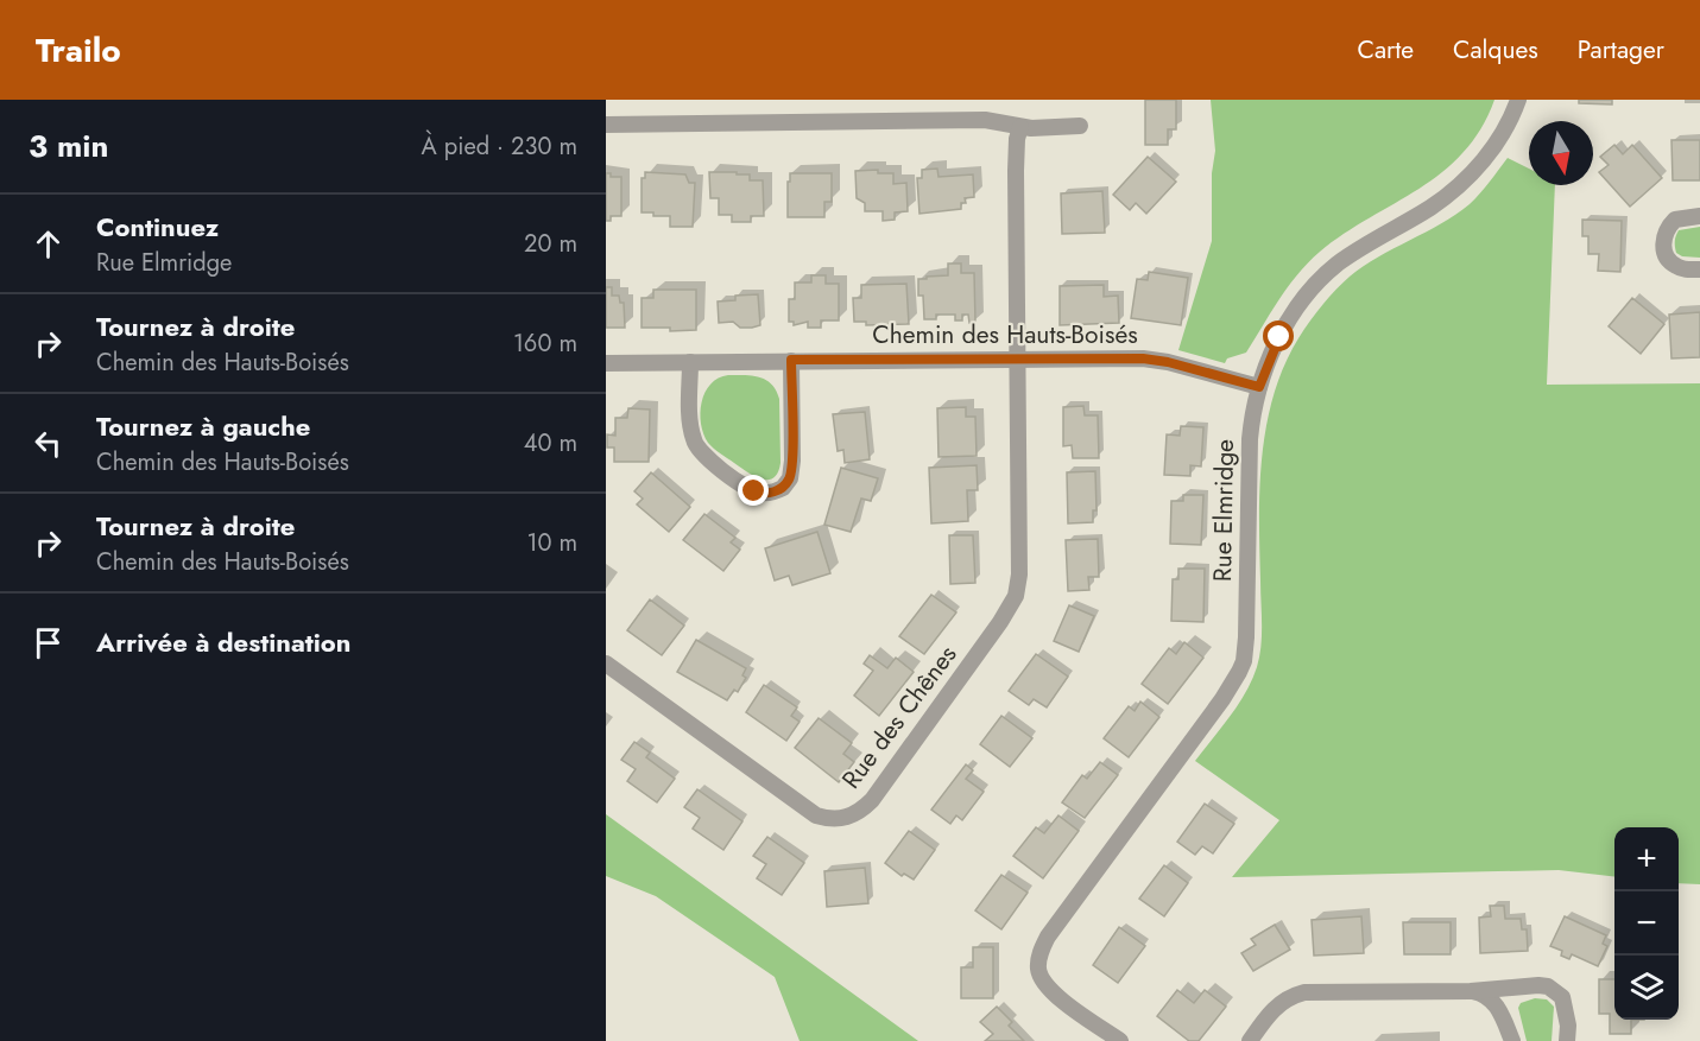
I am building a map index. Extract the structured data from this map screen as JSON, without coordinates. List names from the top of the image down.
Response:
{
  "streets": {
    "street": ["Chemin des Hauts-Boisés", "Rue Elmridge", "Rue des Chênes"]
  },
  "crossings": [
    ["Chemin des Hauts-Boisés", "Rue Elmridge"],
    ["Chemin des Hauts-Boisés", "Rue des Chênes"]
  ],
  "north": "bottom",
  "page": {
    "header": "Trailo",
    "nav": ["Carte", "Calques", "Partager"],
    "heading": ["3 min", "À pied · 230 m"],
    "list": [
      ["Continuez", "Rue Elmridge", "20 m"],
      ["Tournez à droite", "Chemin des Hauts-Boisés", "160 m"],
      ["Tournez à gauche", "Chemin des Hauts-Boisés", "40 m"],
      ["Tournez à droite", "Chemin des Hauts-Boisés", "10 m"],
      "Arrivée à destination"
    ],
    "map_buttons": ["+", "−"]
  }
}
